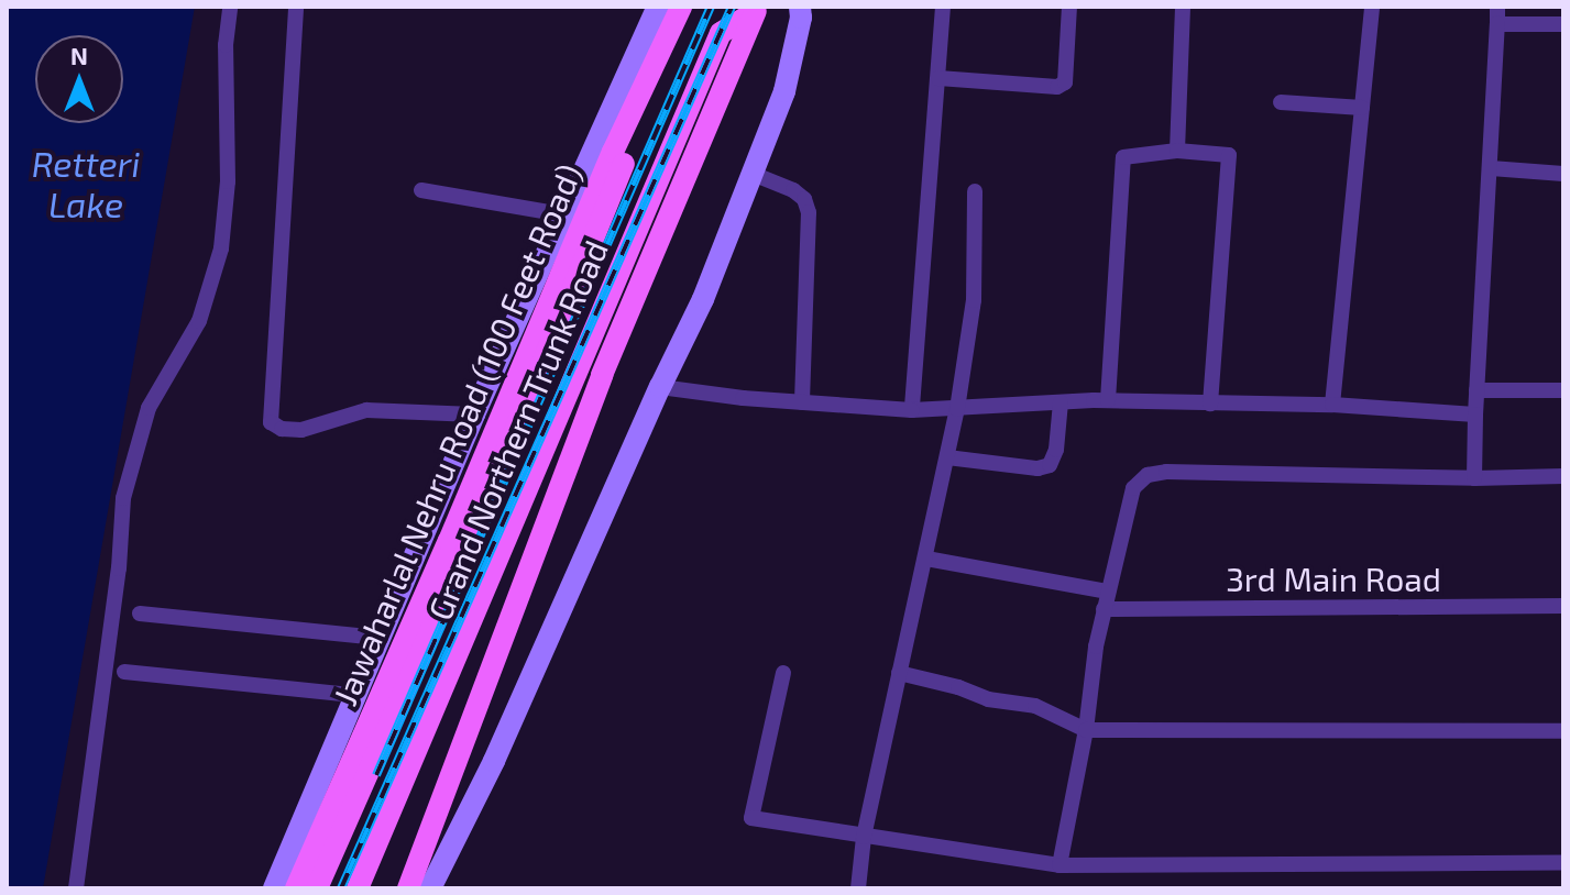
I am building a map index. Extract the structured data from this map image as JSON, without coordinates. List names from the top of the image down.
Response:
{
  "streets": {
    "main road": ["Grand Northern Trunk Road", "Jawaharlal Nehru Road (100 Feet Road)"],
    "street": ["3rd Main Road"]
  },
  "water": ["Retteri Lake"],
  "north": "top"
}
